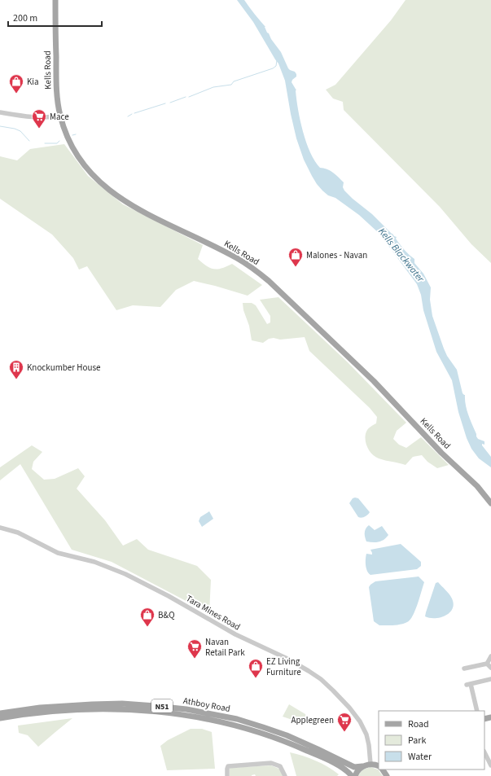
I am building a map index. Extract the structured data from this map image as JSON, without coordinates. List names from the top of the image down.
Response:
{
  "streets": {
    "main road": ["Kells Road", "Athboy Road", "N51"],
    "street": ["Tara Mines Road"]
  },
  "crossings": [
    ["Tara Mines Road", "N51"],
    ["Athboy Road", "N51"]
  ],
  "water": ["Kells Blackwater"],
  "places": {
    "shop": [
      "Kia",
      "Malones - Navan",
      "B&Q",
      "EZ Living Furniture"
    ],
    "supermarket": ["Mace", "Navan Retail Park", "Applegreen"],
    "building": ["Knockumber House"]
  },
  "legend": ["Road", "Park", "Water"],
  "scale_bar": "200 m"
}
